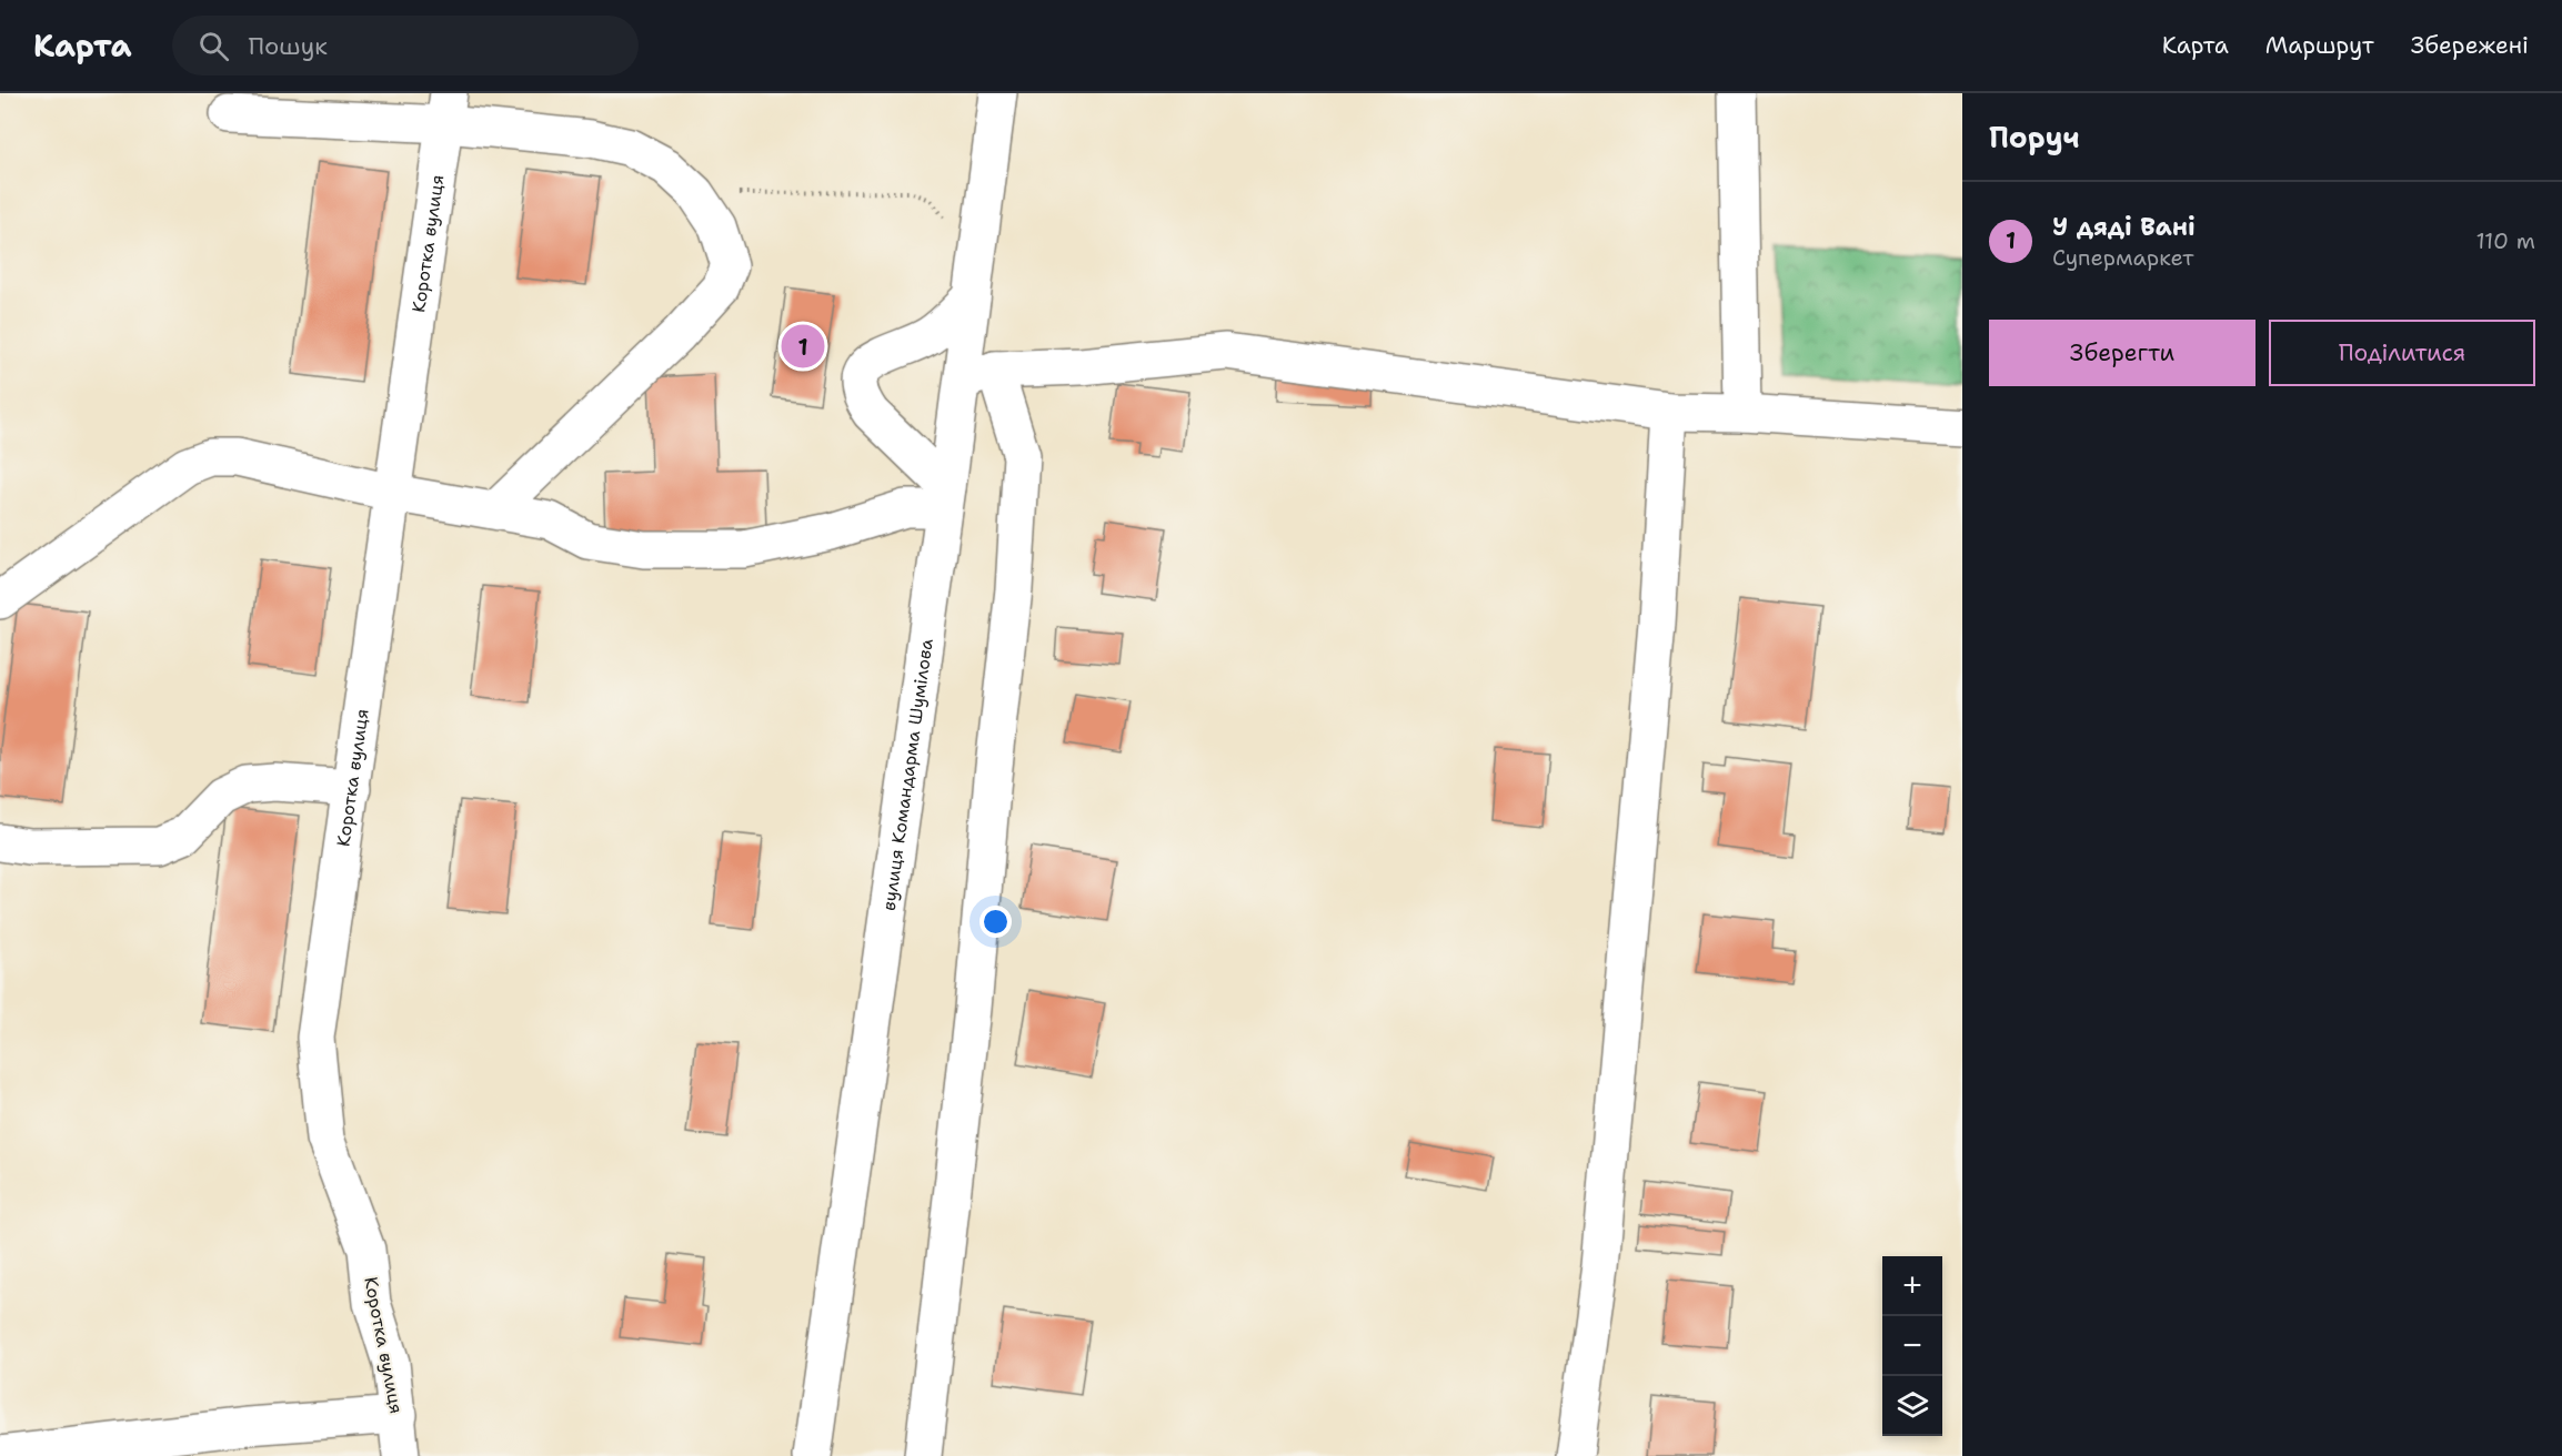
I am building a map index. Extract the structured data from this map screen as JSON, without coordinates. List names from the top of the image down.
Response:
{
  "streets": {
    "street": ["Коротка вулиця", "вулиця Командарма Шумілова"]
  },
  "page": {
    "header": "Карта",
    "search": "Пошук",
    "nav": ["Карта", "Маршрут", "Збережені"],
    "heading": "Поруч",
    "list": [
      {
        "mark": "1",
        "name": "У дяді Вані",
        "note": "Супермаркет",
        "value": "110 m"
      }
    ],
    "buttons": ["Зберегти", "Поділитися"],
    "pins": "1",
    "map_buttons": ["+", "−"]
  }
}
